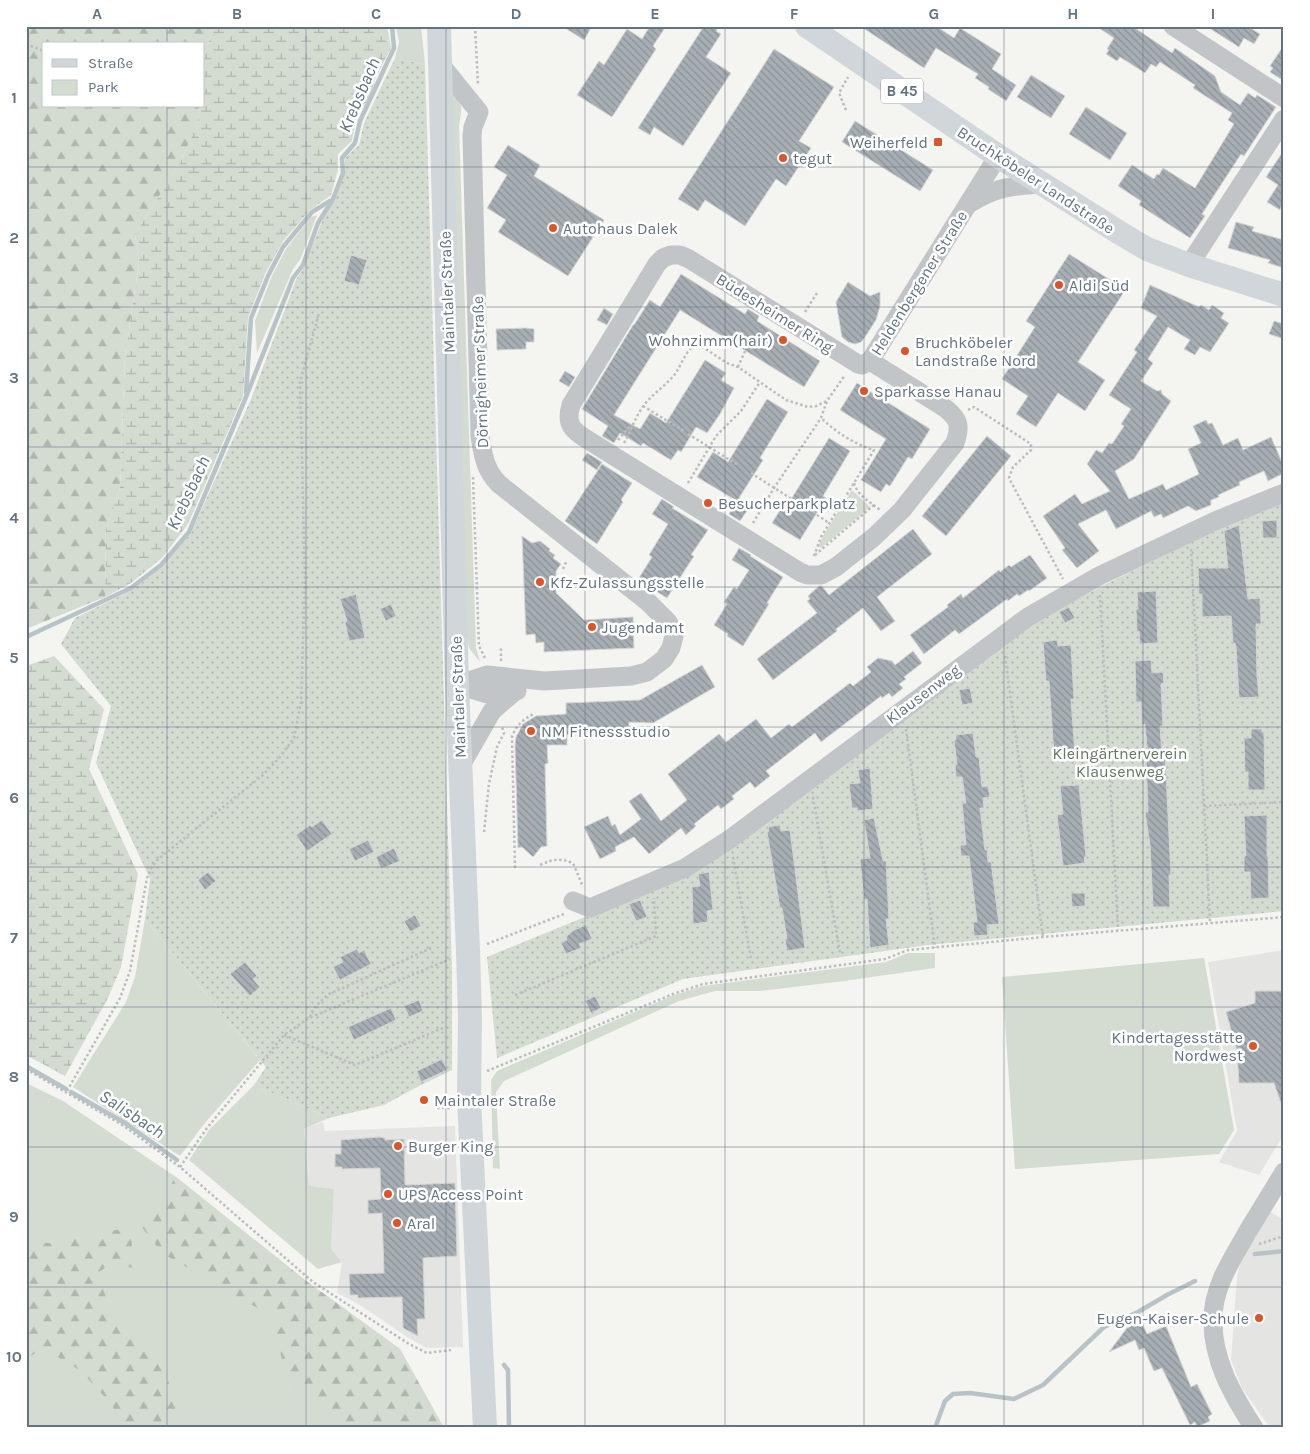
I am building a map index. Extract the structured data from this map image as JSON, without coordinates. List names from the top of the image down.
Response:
{
  "streets": {
    "main road": ["B 45", "Bruchköbeler Landstraße", "Maintaler Straße"],
    "street": [
      "Heldenbergener Straße",
      "Büdesheimer Ring",
      "Dörnigheimer Straße",
      "Klausenweg"
    ]
  },
  "crossings": [
    ["Bruchköbeler Landstraße", "Heldenbergener Straße"],
    ["Heldenbergener Straße", "Büdesheimer Ring"],
    ["Maintaler Straße", "Dörnigheimer Straße"]
  ],
  "water": ["Krebsbach", "Salisbach"],
  "parks": ["Kleingärtnerverein Klausenweg"],
  "places": {
    "transit": ["Weiherfeld"],
    "other": [
      "tegut",
      "Autohaus Dalek",
      "Aldi Süd",
      "Wohnzimm(hair)",
      "Bruchköbeler Landstraße Nord",
      "Sparkasse Hanau",
      "Besucherparkplatz",
      "Kfz-Zulassungsstelle",
      "Jugendamt",
      "NM Fitnessstudio",
      "Kindertagesstätte Nordwest",
      "Maintaler Straße",
      "Burger King",
      "UPS Access Point",
      "Aral",
      "Eugen-Kaiser-Schule"
    ]
  },
  "legend": ["Straße", "Park"],
  "grid": {
    "columns": [
      "A",
      "B",
      "C",
      "D",
      "E",
      "F",
      "G",
      "H",
      "I"
    ],
    "rows": [
      "1",
      "2",
      "3",
      "4",
      "5",
      "6",
      "7",
      "8",
      "9",
      "10"
    ]
  }
}
